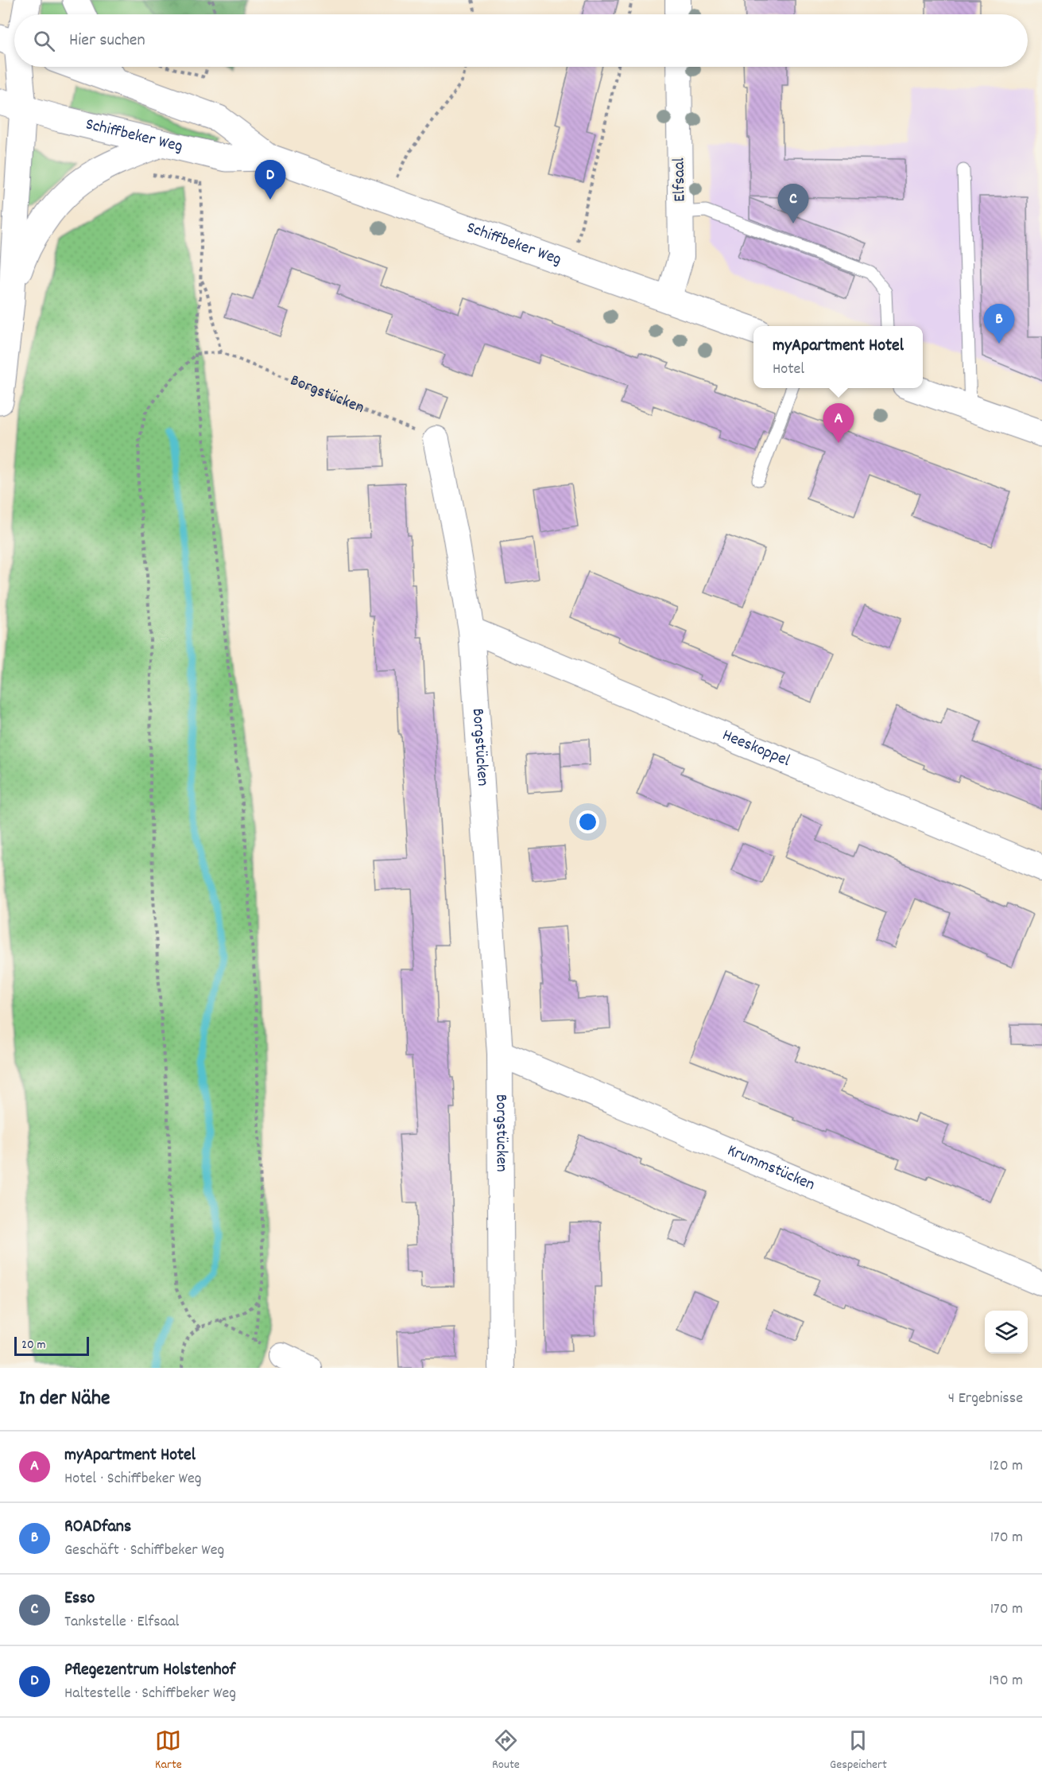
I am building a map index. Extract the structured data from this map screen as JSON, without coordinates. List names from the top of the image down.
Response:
{
  "streets": {
    "main road": ["Schiffbeker Weg"],
    "street": [
      "Elfsaal",
      "Borgstücken",
      "Heeskoppel",
      "Krummstücken"
    ]
  },
  "crossings": [
    ["Schiffbeker Weg", "Elfsaal"],
    ["Borgstücken", "Heeskoppel"],
    ["Borgstücken", "Krummstücken"]
  ],
  "scale_bar": "20 m",
  "page": {
    "search": "Hier suchen",
    "pins": [
      "D",
      "C",
      "B",
      "A"
    ],
    "popup": ["myApartment Hotel", "Hotel"],
    "scale": "20 m",
    "heading": ["In der Nähe", "4 Ergebnisse"],
    "list": [
      {
        "mark": "A",
        "name": "myApartment Hotel",
        "note": "Hotel · Schiffbeker Weg",
        "value": "120 m"
      },
      {
        "mark": "B",
        "name": "ROADfans",
        "note": "Geschäft · Schiffbeker Weg",
        "value": "170 m"
      },
      {
        "mark": "C",
        "name": "Esso",
        "note": "Tankstelle · Elfsaal",
        "value": "170 m"
      },
      {
        "mark": "D",
        "name": "Pflegezentrum Holstenhof",
        "note": "Haltestelle · Schiffbeker Weg",
        "value": "190 m"
      }
    ],
    "nav": ["Karte", "Route", "Gespeichert"]
  }
}
